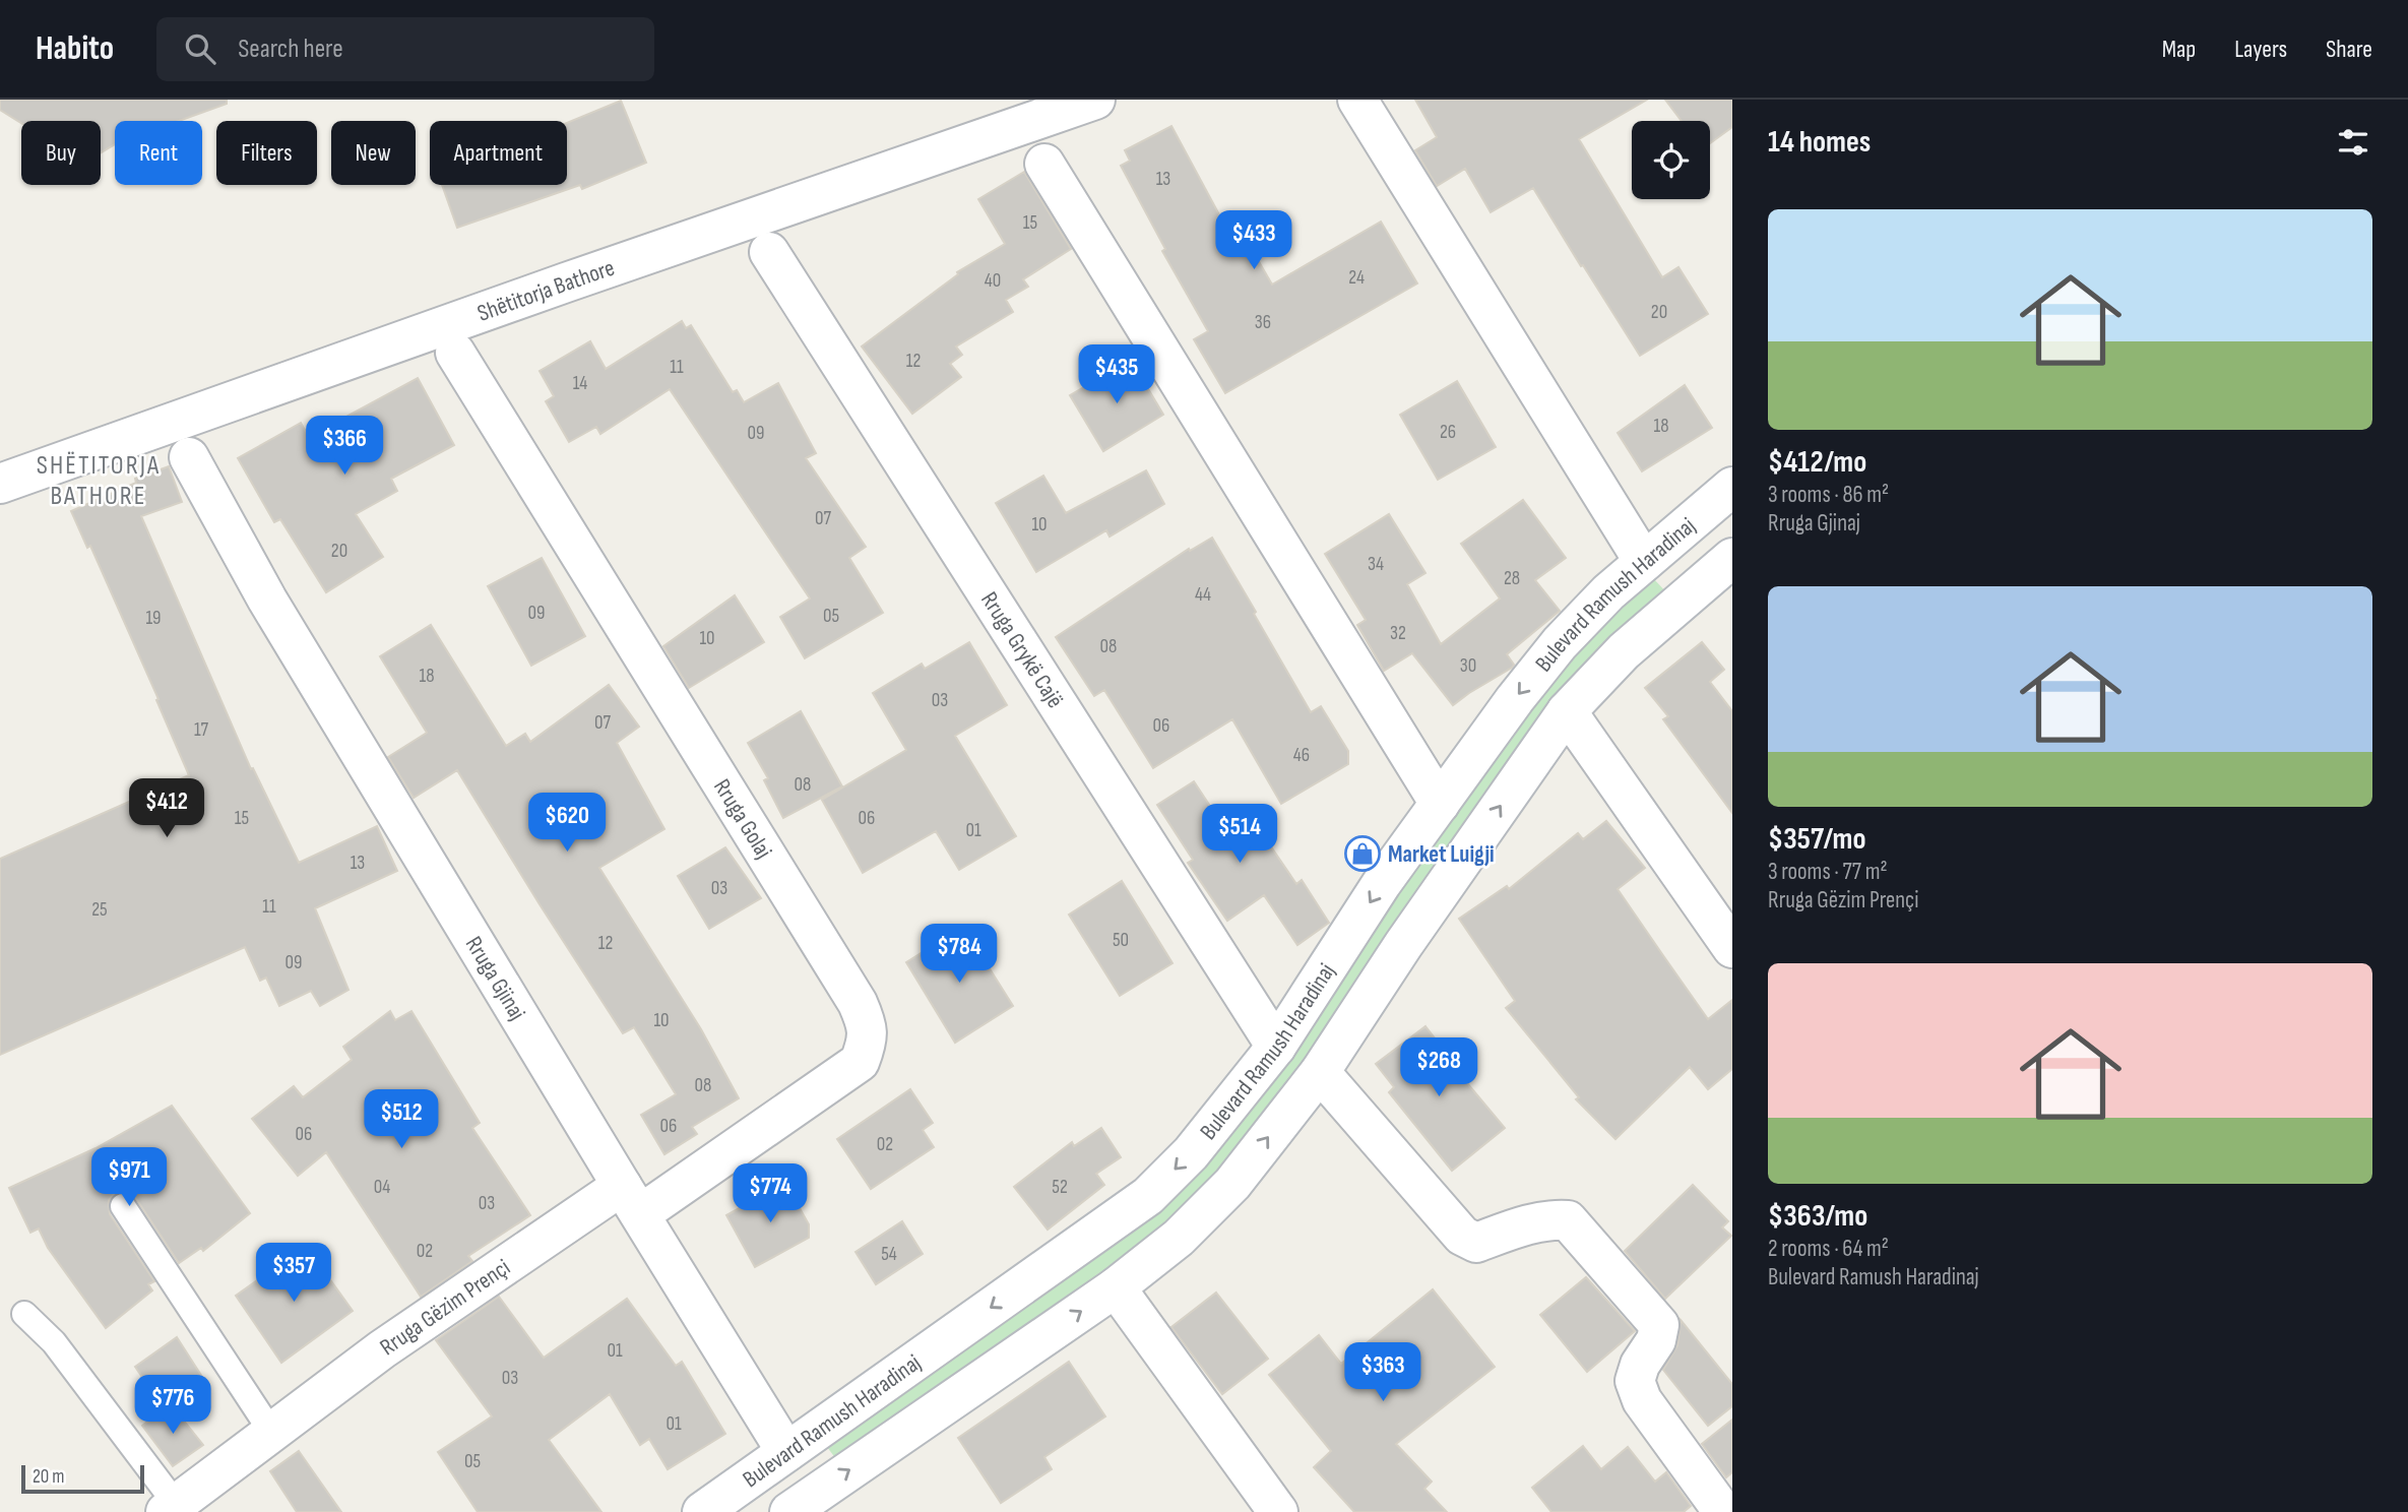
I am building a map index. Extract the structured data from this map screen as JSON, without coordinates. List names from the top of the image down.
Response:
{
  "streets": {
    "street": [
      "Shëtitorja Bathore",
      "Bulevard Ramush Haradinaj",
      "Rruga Grykë Cajë",
      "Rruga Golaj",
      "Rruga Gjinaj",
      "Rruga Gëzim Prençi"
    ]
  },
  "crossings": [
    ["Bulevard Ramush Haradinaj", "Rruga Grykë Cajë"],
    ["Bulevard Ramush Haradinaj", "Rruga Gjinaj"],
    ["Rruga Golaj", "Rruga Gjinaj"],
    ["Rruga Golaj", "Rruga Gëzim Prençi"],
    ["Rruga Gjinaj", "Rruga Gëzim Prençi"]
  ],
  "districts": ["SHËTITORJA BATHORE"],
  "places": {
    "shop": ["Market Luigji"]
  },
  "house_numbers": [
    "13",
    "15",
    "24",
    "40",
    "20",
    "36",
    "12",
    "11",
    "14",
    "18",
    "26",
    "09",
    "07",
    "10",
    "20",
    "34",
    "28",
    "44",
    "09",
    "05",
    "19",
    "32",
    "10",
    "08",
    "30",
    "18",
    "03",
    "07",
    "06",
    "17",
    "46",
    "08",
    "15",
    "06",
    "01",
    "13",
    "03",
    "11",
    "25",
    "50",
    "12",
    "09",
    "10",
    "08",
    "06",
    "06",
    "02",
    "04",
    "52",
    "03",
    "02",
    "54",
    "01",
    "03",
    "01",
    "05"
  ],
  "scale_bar": "20 m",
  "page": {
    "header": "Habito",
    "search": "Search here",
    "nav": ["Map", "Layers", "Share"],
    "heading": "14 homes",
    "chip": [
      "Buy",
      "Rent",
      "Filters",
      "New",
      "Apartment"
    ],
    "list": [
      {
        "name": "$412/mo",
        "note": "3 rooms · 86 m² · Rruga Gjinaj"
      },
      {
        "name": "$357/mo",
        "note": "3 rooms · 77 m² · Rruga Gëzim Prençi"
      },
      {
        "name": "$363/mo",
        "note": "2 rooms · 64 m² · Bulevard Ramush Haradinaj"
      }
    ],
    "price": [
      "$433",
      "$435",
      "$366",
      "$412",
      "$620",
      "$514",
      "$784",
      "$268",
      "$512",
      "$971",
      "$774",
      "$357",
      "$363",
      "$776"
    ],
    "scale": "20 m"
  }
}
